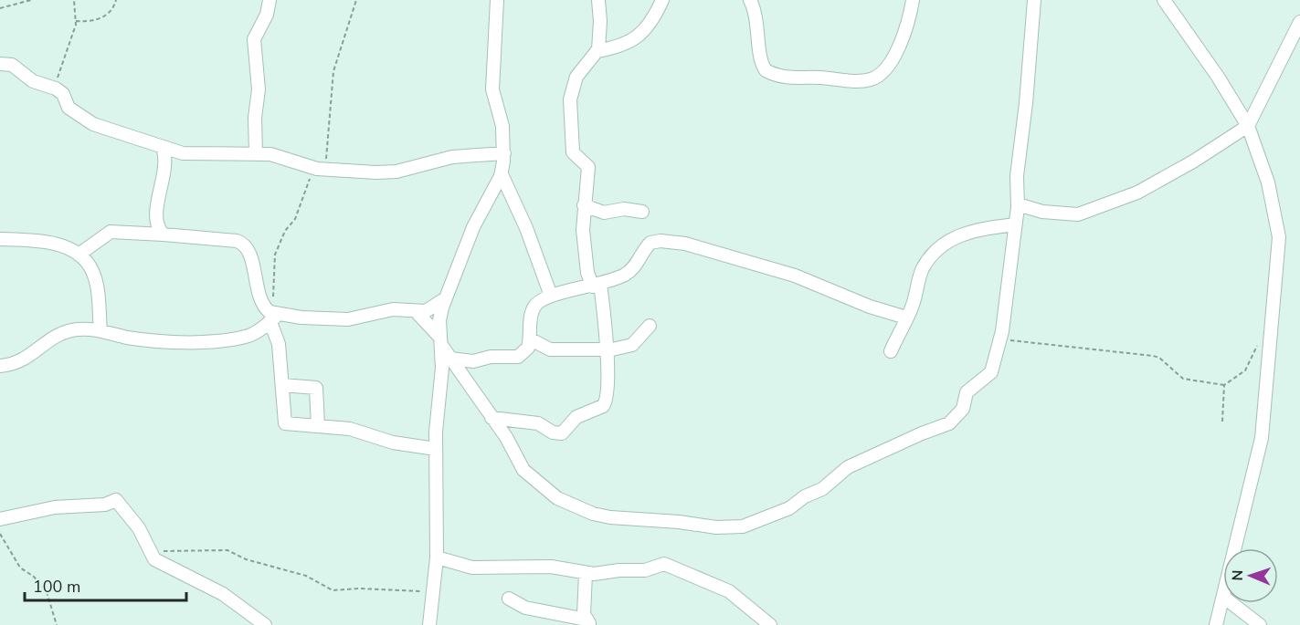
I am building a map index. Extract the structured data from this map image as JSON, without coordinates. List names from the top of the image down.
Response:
{
  "scale_bar": "100 m",
  "north": "left"
}
